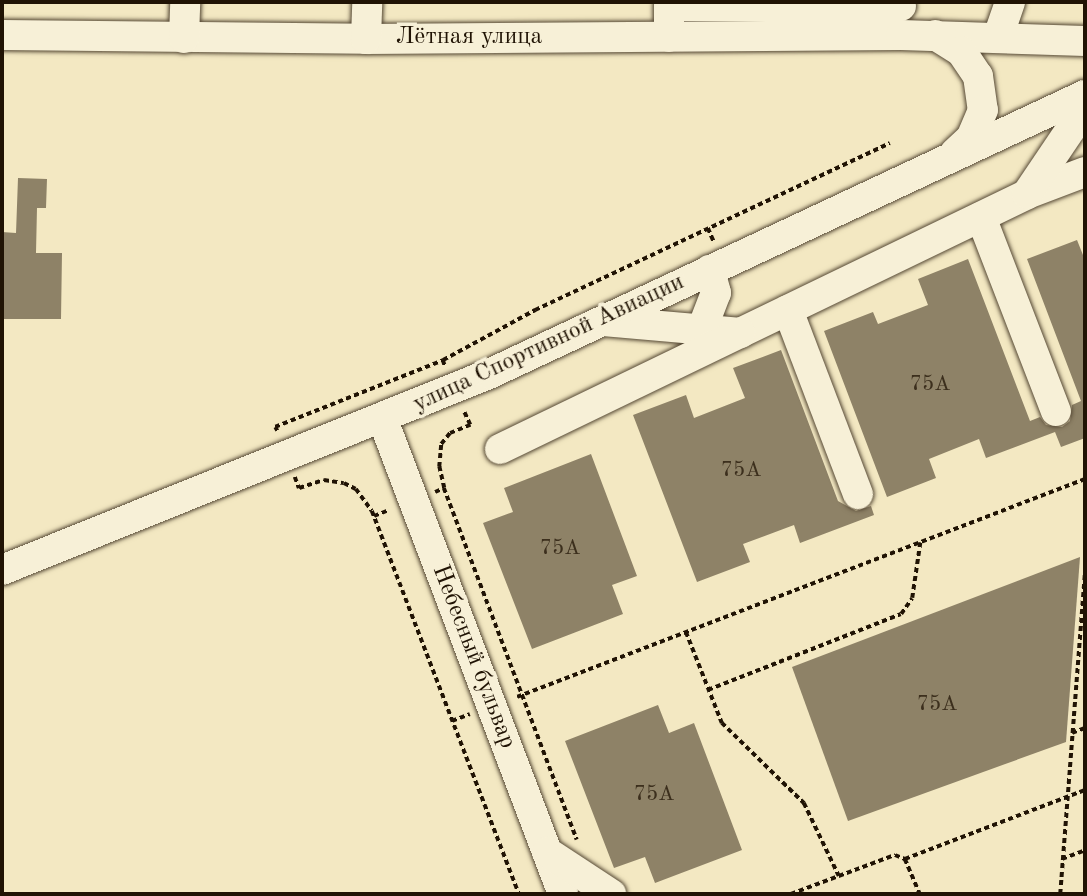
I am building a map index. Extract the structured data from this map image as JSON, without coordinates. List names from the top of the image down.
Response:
{
  "streets": {
    "street": ["Лётная улица", "улица Спортивной Авиации", "Небесный бульвар"]
  },
  "crossings": [
    ["улица Спортивной Авиации", "Небесный бульвар"]
  ],
  "house_numbers": [
    "75А",
    "75А",
    "75А",
    "75А",
    "75А"
  ]
}
